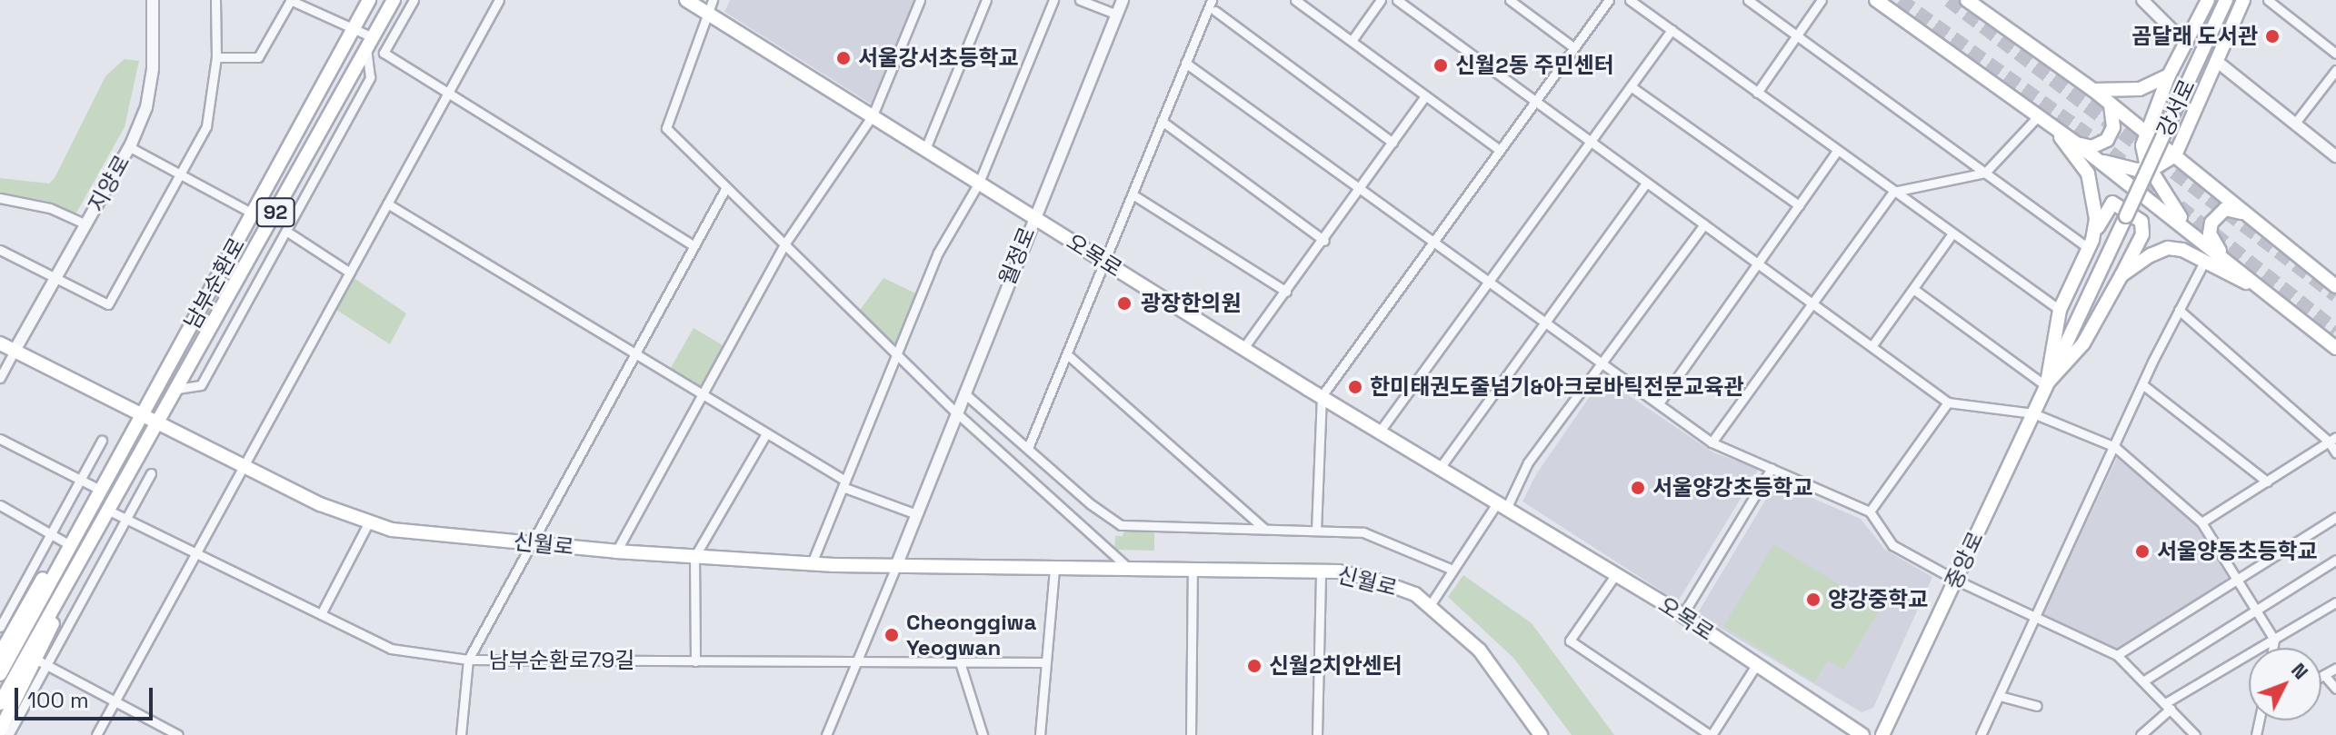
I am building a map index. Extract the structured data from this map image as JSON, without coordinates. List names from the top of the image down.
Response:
{
  "streets": {
    "main road": [
      "강서로",
      "92",
      "오목로",
      "남부순환로",
      "신월로",
      "중앙로"
    ],
    "street": ["지양로", "월정로", "남부순환로79길"]
  },
  "crossings": [
    ["강서로", "중앙로"],
    ["지양로", "신월로"],
    ["오목로", "월정로"],
    ["월정로", "신월로"],
    ["남부순환로", "신월로"],
    ["남부순환로", "남부순환로79길"]
  ],
  "places": [
    "곰달래 도서관",
    "서울강서초등학교",
    "신월2동 주민센터",
    "광장한의원",
    "한미태권도줄넘기&아크로바틱전문교육관",
    "서울양강초등학교",
    "서울양동초등학교",
    "양강중학교",
    "Cheonggiwa Yeogwan",
    "신월2치안센터"
  ],
  "scale_bar": "100 m",
  "north": "top right"
}
